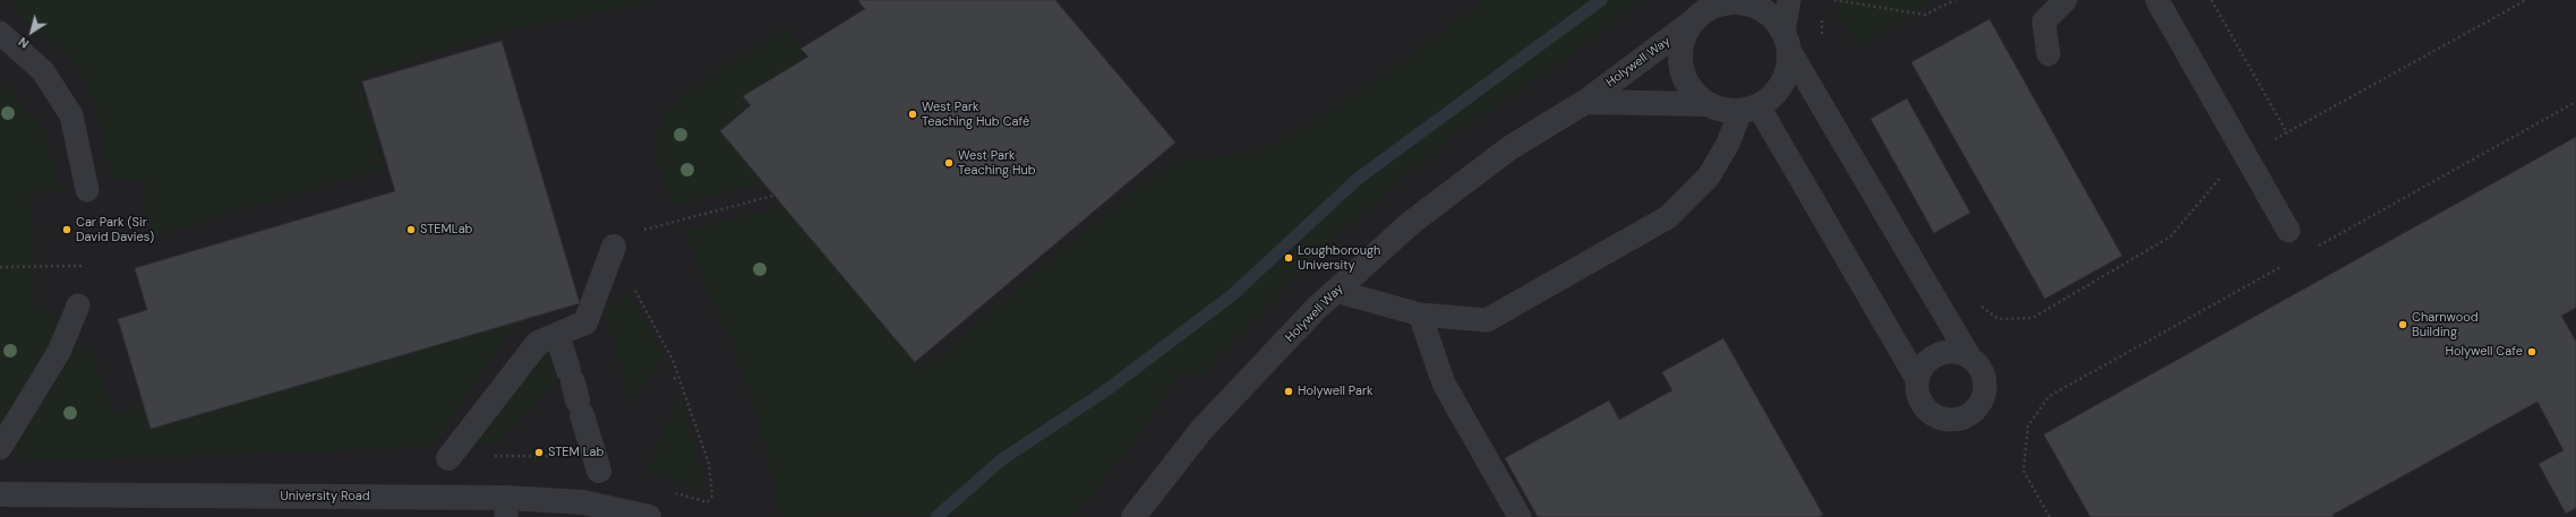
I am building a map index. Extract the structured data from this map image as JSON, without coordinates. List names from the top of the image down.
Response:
{
  "streets": {
    "street": ["Holywell Way", "University Road"]
  },
  "places": [
    "West Park Teaching Hub Café",
    "West Park Teaching Hub",
    "Car Park (Sir David Davies)",
    "STEMLab",
    "Loughborough University",
    "Charnwood Building",
    "Holywell Cafe",
    "Holywell Park",
    "STEM Lab"
  ],
  "north": "bottom left"
}
